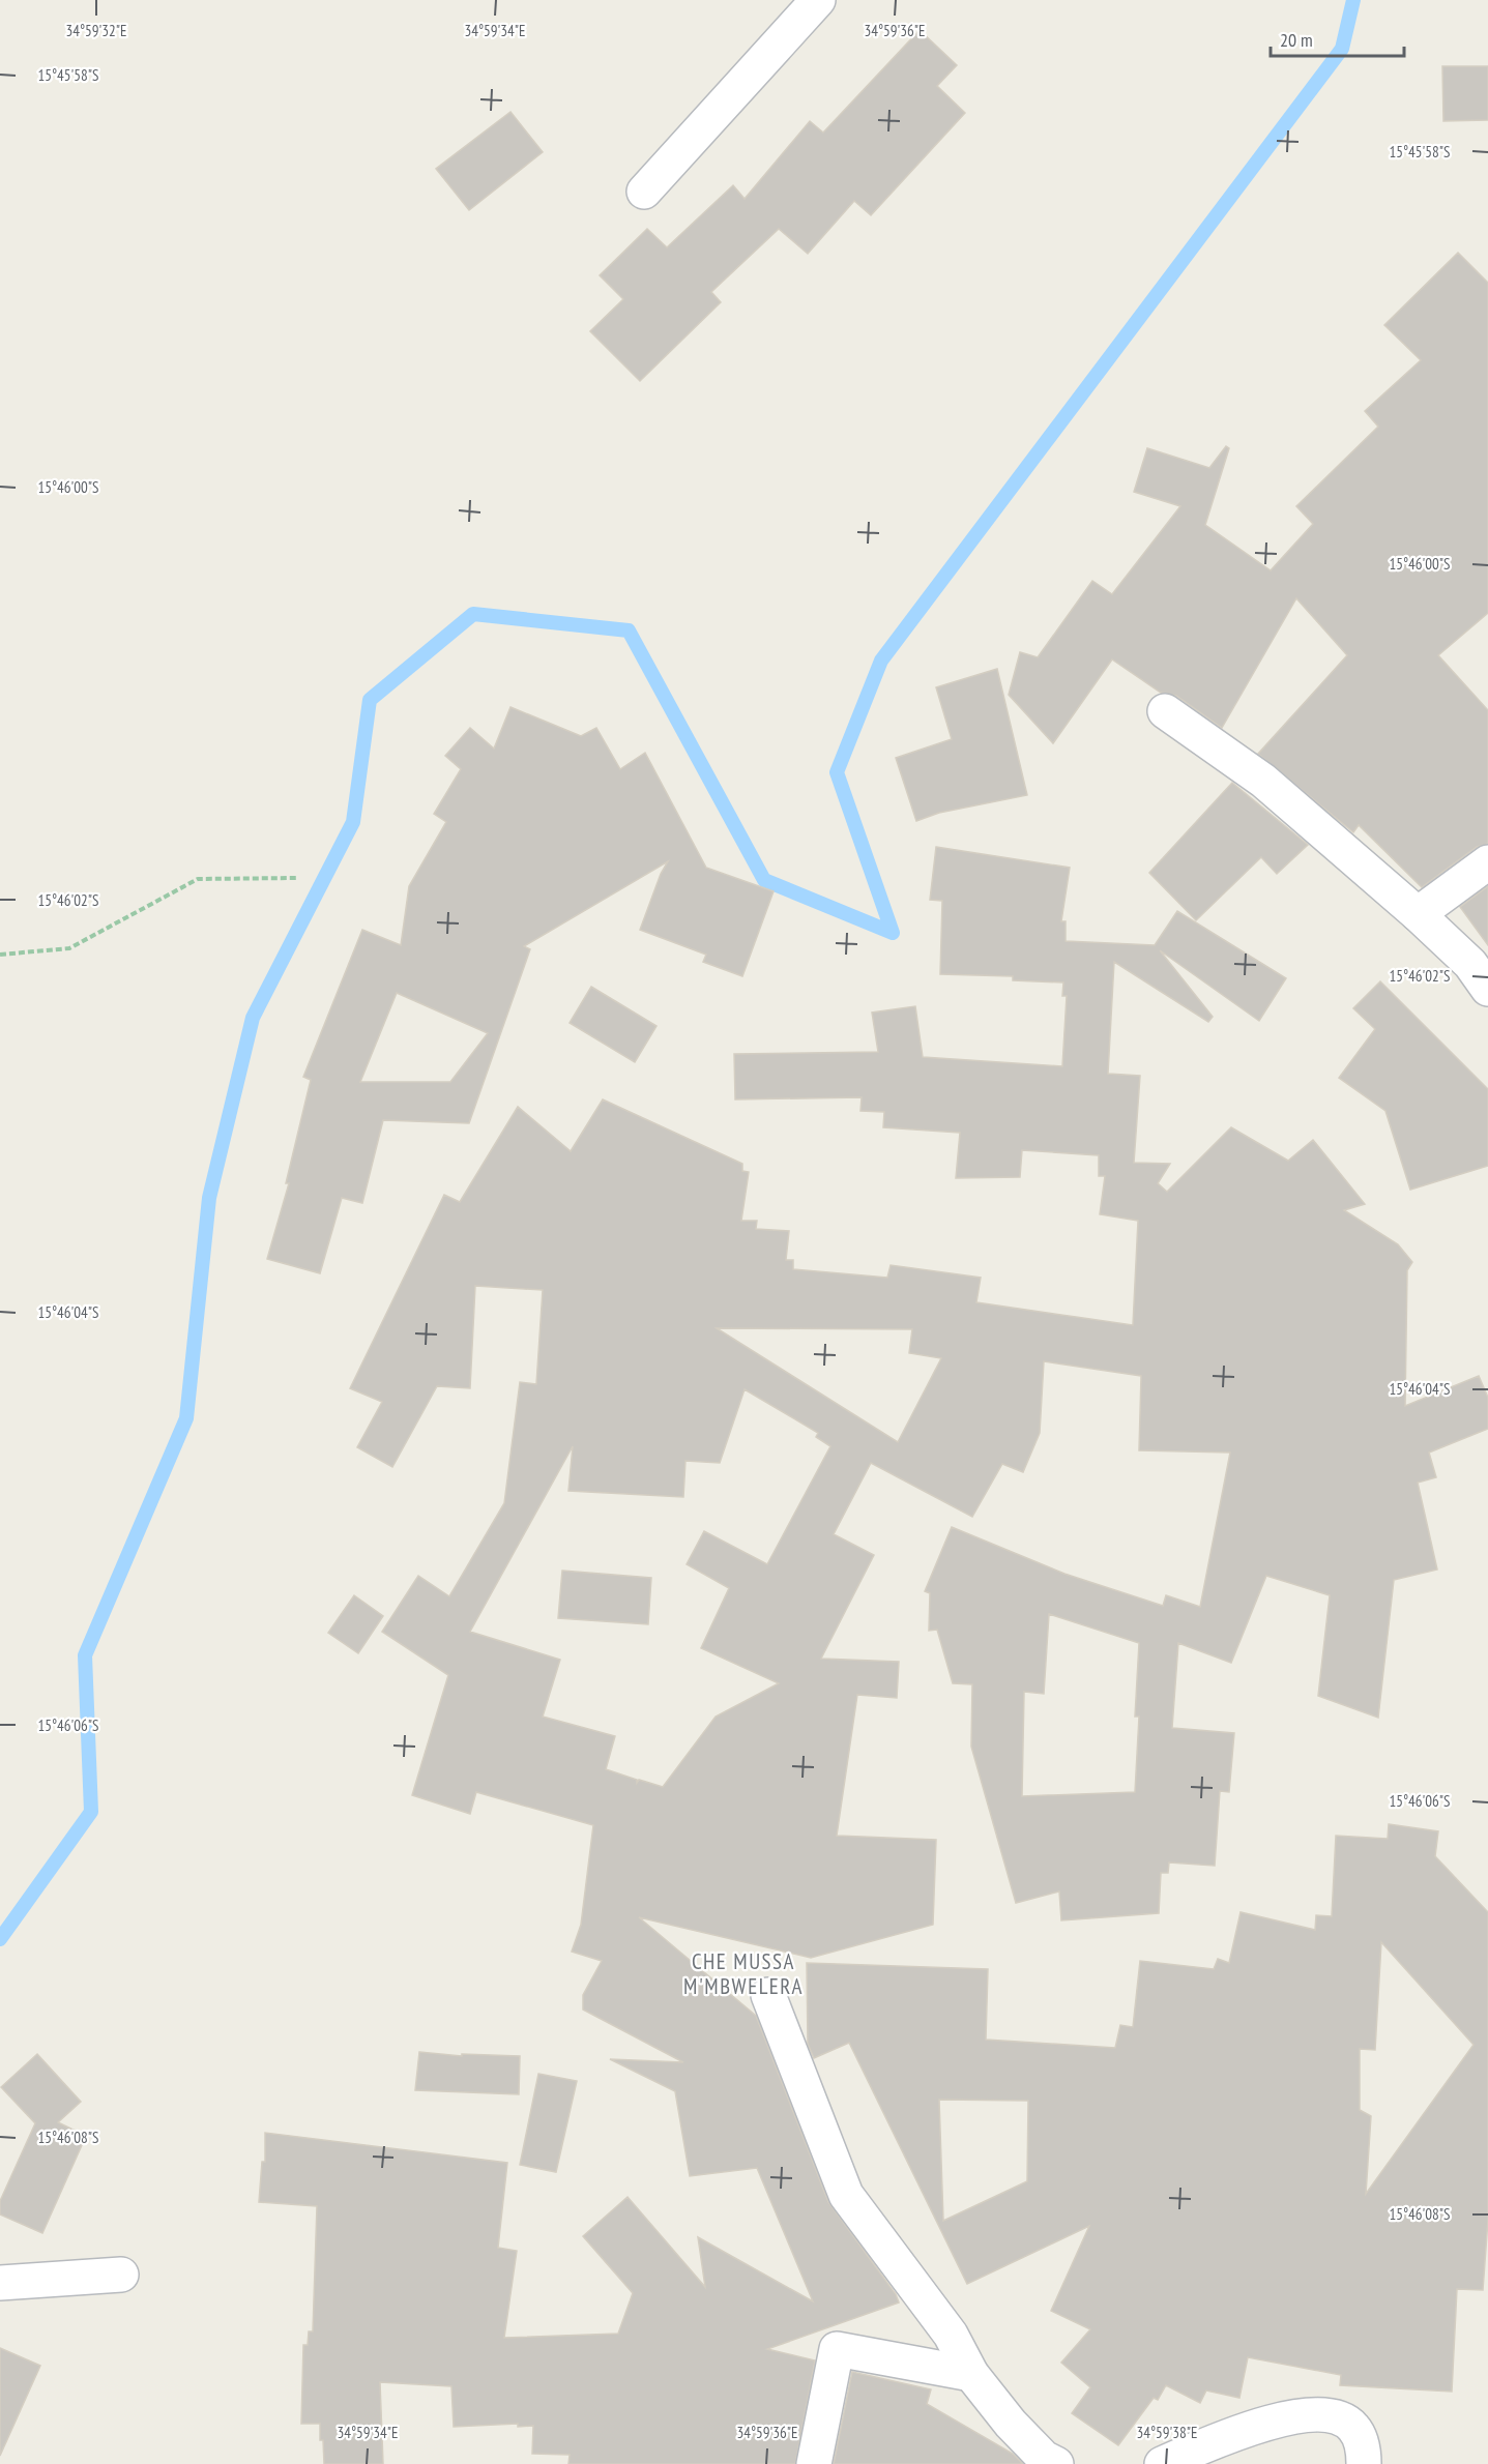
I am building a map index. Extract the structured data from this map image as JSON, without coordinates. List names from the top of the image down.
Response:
{
  "districts": ["CHE MUSSA M'MBWELERA"],
  "scale_bar": "20 m",
  "coordinates": [
    "34°59'32\"E",
    "34°59'34\"E",
    "34°59'36\"E",
    "15°45'58\"S",
    "15°46'00\"S",
    "15°46'02\"S",
    "15°46'04\"S",
    "15°46'06\"S",
    "15°46'08\"S",
    "34°59'38\"E"
  ]
}
